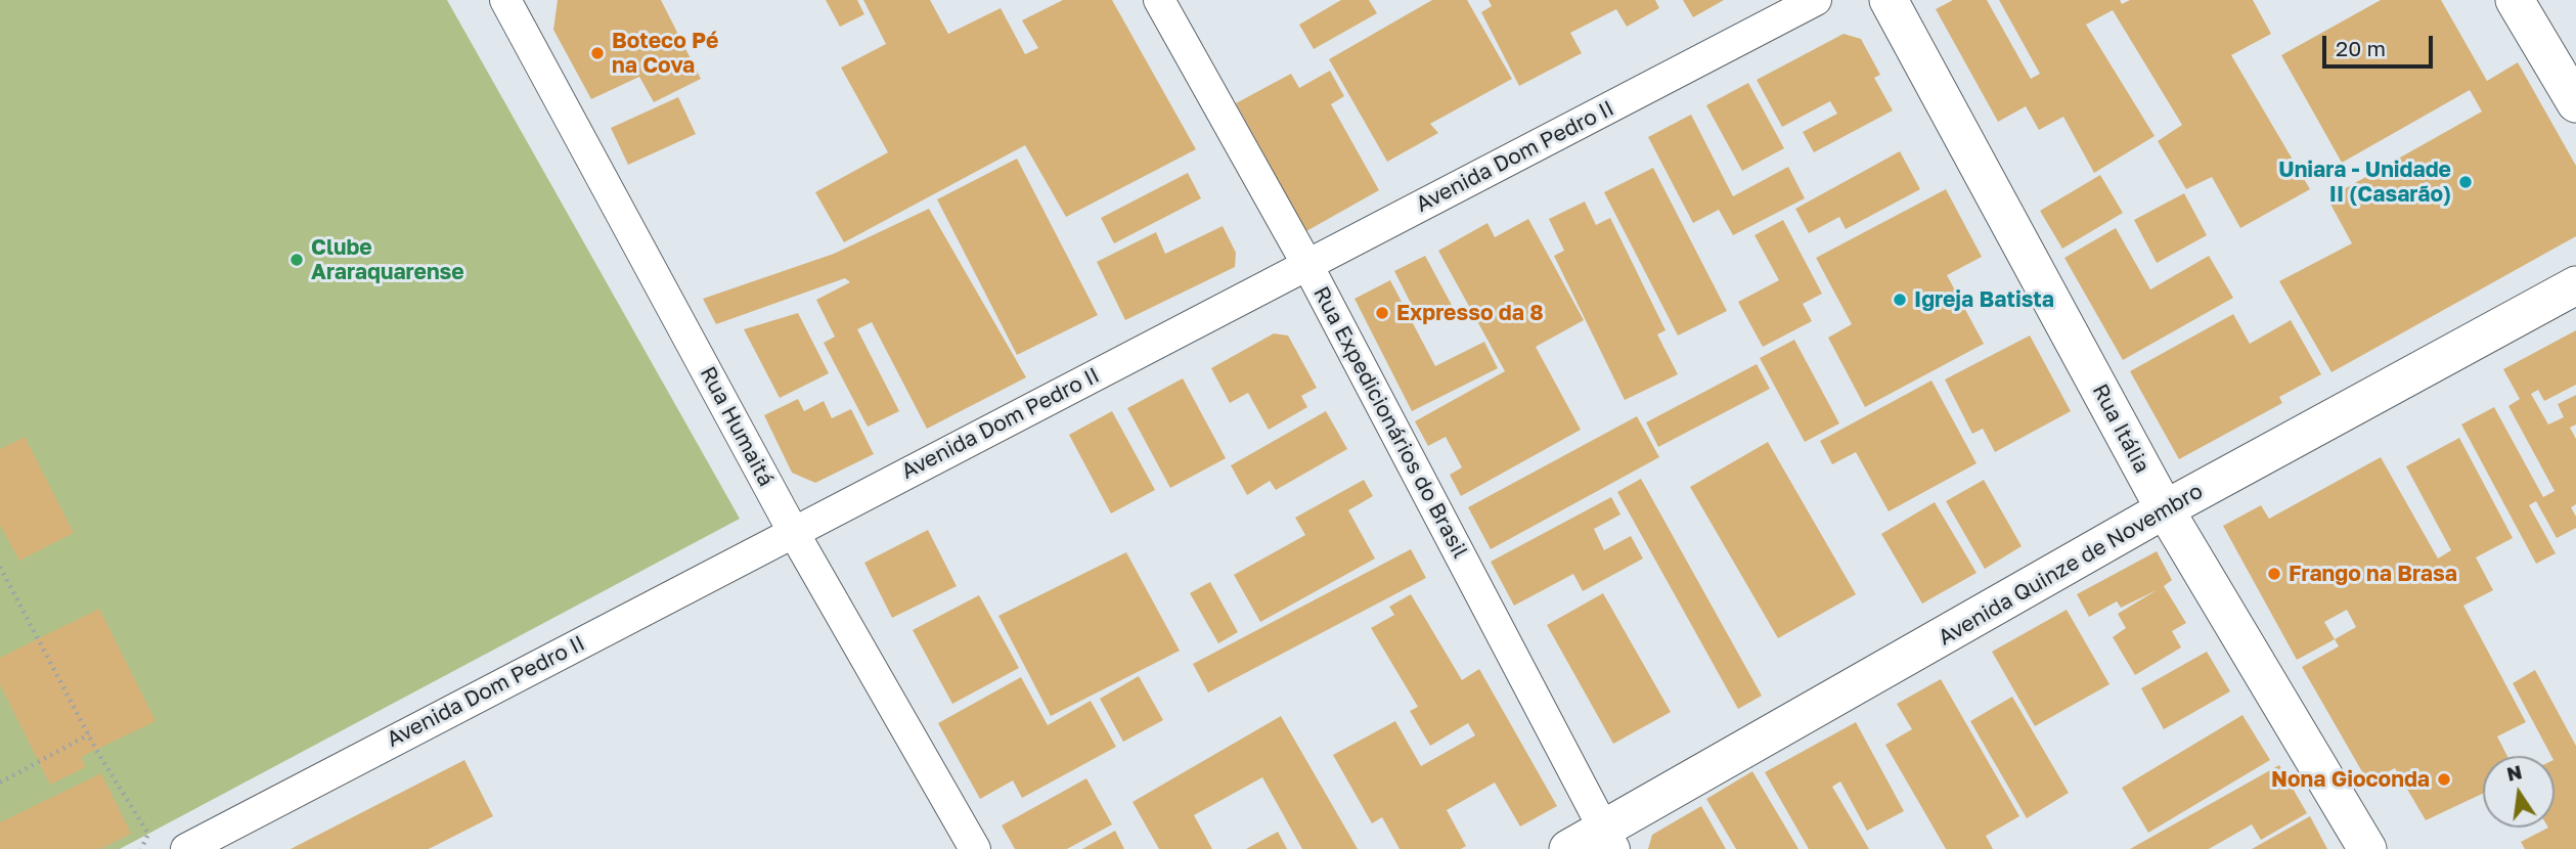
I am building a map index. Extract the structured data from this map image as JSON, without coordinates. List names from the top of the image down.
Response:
{
  "streets": {
    "street": [
      "Avenida Dom Pedro II",
      "Rua Expedicionários do Brasil",
      "Rua Humaitá",
      "Rua Itália",
      "Avenida Quinze de Novembro"
    ]
  },
  "crossings": [
    ["Avenida Dom Pedro II", "Rua Expedicionários do Brasil"],
    ["Avenida Dom Pedro II", "Rua Humaitá"],
    ["Rua Expedicionários do Brasil", "Avenida Quinze de Novembro"],
    ["Rua Itália", "Avenida Quinze de Novembro"]
  ],
  "places": [
    "Boteco Pé na Cova",
    "Uniara - Unidade II (Casarão)",
    "Clube Araraquarense",
    "Igreja Batista",
    "Expresso da 8",
    "Frango na Brasa",
    "Nona Gioconda"
  ],
  "scale_bar": "20 m",
  "north": "top"
}
